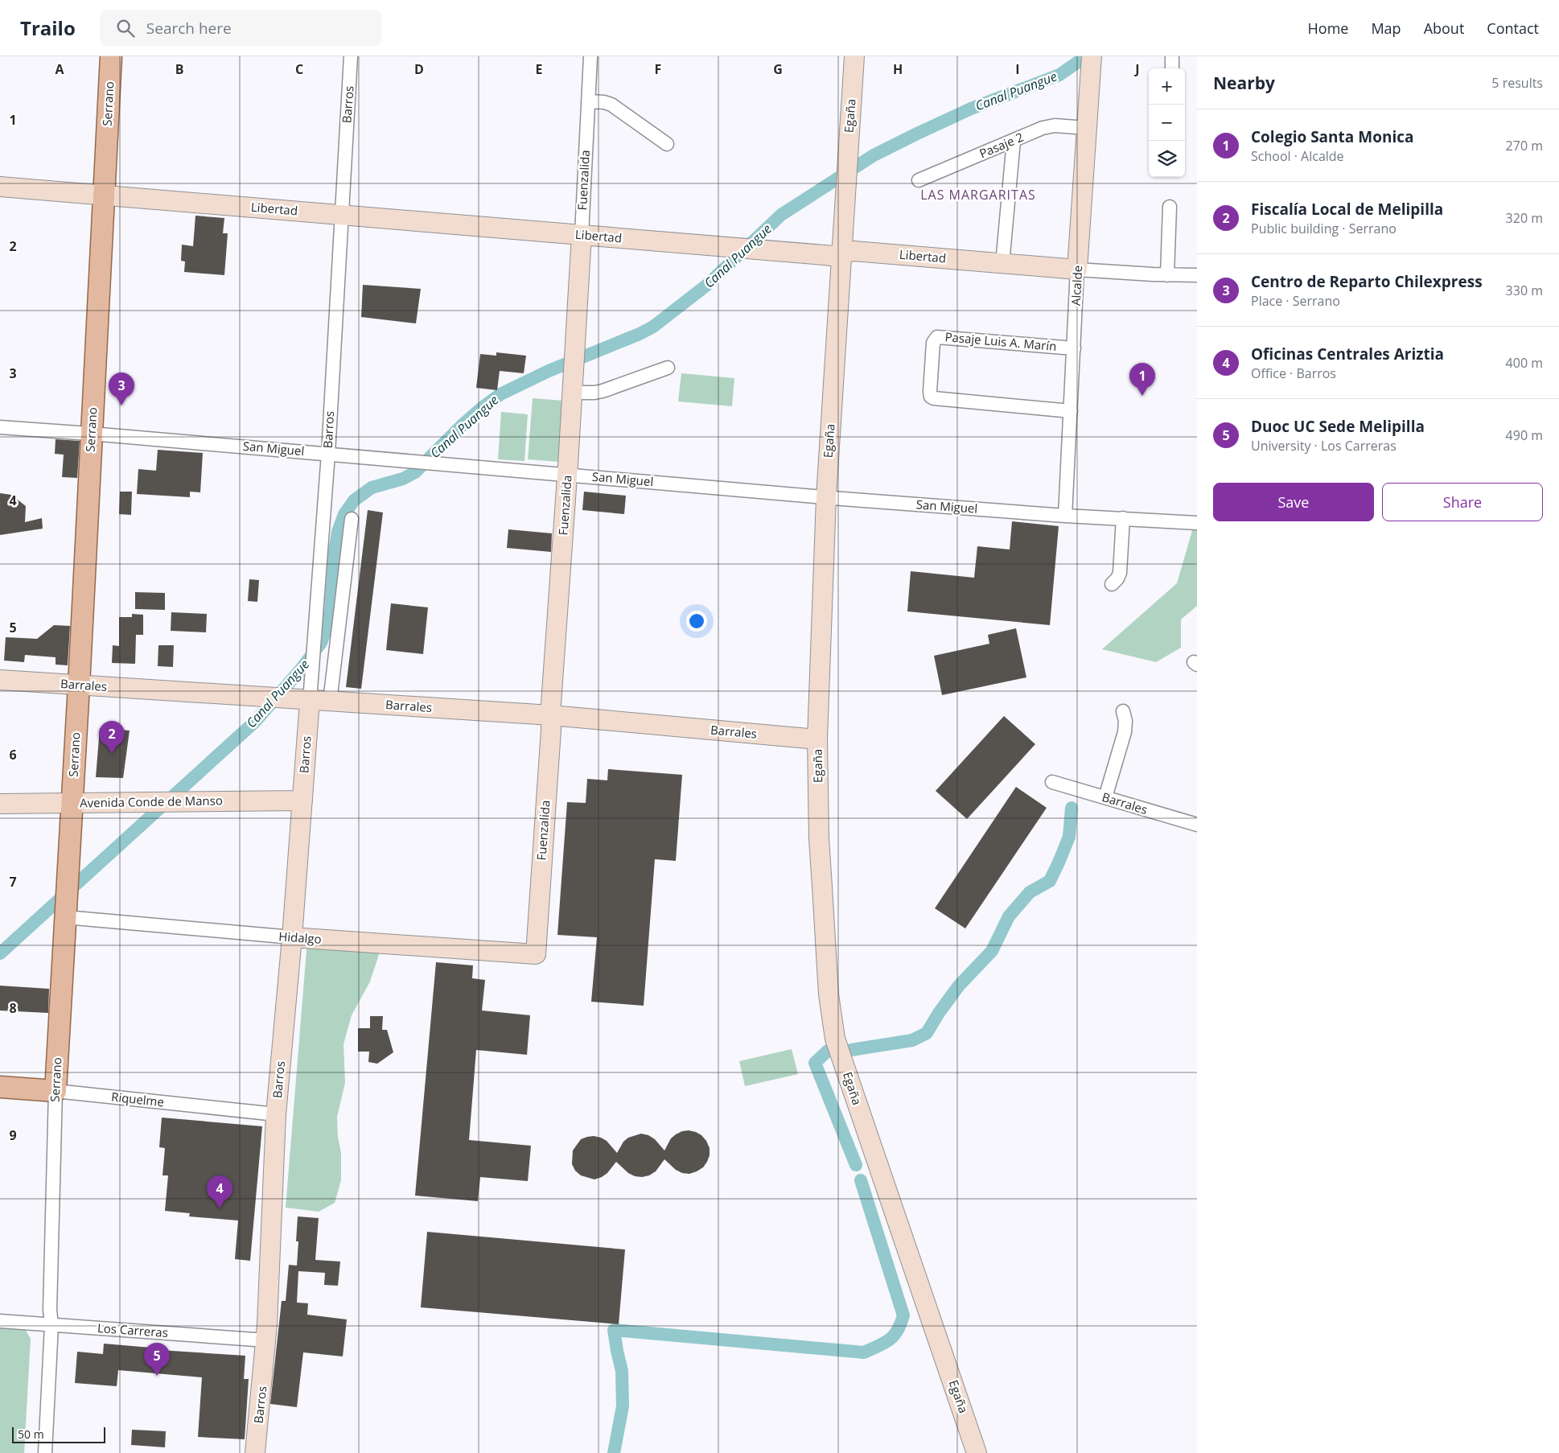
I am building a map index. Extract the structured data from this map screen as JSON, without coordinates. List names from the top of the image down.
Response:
{
  "streets": {
    "main road": ["Serrano", "Riquelme"],
    "street": [
      "Barros",
      "Egaña",
      "Pasaje 2",
      "Fuenzalida",
      "Libertad",
      "Alcalde",
      "Pasaje Luis A. Marín",
      "San Miguel",
      "Barrales",
      "Avenida Conde de Manso",
      "Hidalgo",
      "Los Carreras"
    ]
  },
  "crossings": [
    ["Serrano", "Libertad"],
    ["Serrano", "San Miguel"],
    ["Serrano", "Barrales"],
    ["Serrano", "Avenida Conde de Manso"],
    ["Serrano", "Hidalgo"],
    ["Serrano", "Riquelme"],
    ["Serrano", "Los Carreras"],
    ["Barros", "Libertad"],
    ["Barros", "San Miguel"],
    ["Barros", "Barrales"],
    ["Barros", "Avenida Conde de Manso"],
    ["Barros", "Hidalgo"],
    ["Barros", "Riquelme"],
    ["Barros", "Los Carreras"],
    ["Egaña", "Libertad"],
    ["Egaña", "San Miguel"],
    ["Egaña", "Barrales"],
    ["Pasaje 2", "Alcalde"],
    ["Fuenzalida", "Libertad"],
    ["Fuenzalida", "San Miguel"],
    ["Fuenzalida", "Barrales"],
    ["Fuenzalida", "Hidalgo"],
    ["Libertad", "Alcalde"],
    ["Alcalde", "Pasaje Luis A. Marín"],
    ["Alcalde", "San Miguel"]
  ],
  "districts": ["LAS MARGARITAS"],
  "water": ["Canal Puangue"],
  "scale_bar": "50 m",
  "page": {
    "header": "Trailo",
    "search": "Search here",
    "nav": [
      "Home",
      "Map",
      "About",
      "Contact"
    ],
    "heading": ["Nearby", "5 results"],
    "map_buttons": ["+", "−"],
    "list": [
      {
        "mark": "1",
        "name": "Colegio Santa Monica",
        "note": "School · Alcalde",
        "value": "270 m"
      },
      {
        "mark": "2",
        "name": "Fiscalía Local de Melipilla",
        "note": "Public building · Serrano",
        "value": "320 m"
      },
      {
        "mark": "3",
        "name": "Centro de Reparto Chilexpress",
        "note": "Place · Serrano",
        "value": "330 m"
      },
      {
        "mark": "4",
        "name": "Oficinas Centrales Ariztia",
        "note": "Office · Barros",
        "value": "400 m"
      },
      {
        "mark": "5",
        "name": "Duoc UC Sede Melipilla",
        "note": "University · Los Carreras",
        "value": "490 m"
      }
    ],
    "pins": [
      "1",
      "3",
      "2",
      "4",
      "5"
    ],
    "buttons": ["Save", "Share"],
    "scale": "50 m"
  },
  "grid": {
    "columns": [
      "A",
      "B",
      "C",
      "D",
      "E",
      "F",
      "G",
      "H",
      "I",
      "J"
    ],
    "rows": [
      "1",
      "2",
      "3",
      "4",
      "5",
      "6",
      "7",
      "8",
      "9"
    ]
  }
}
